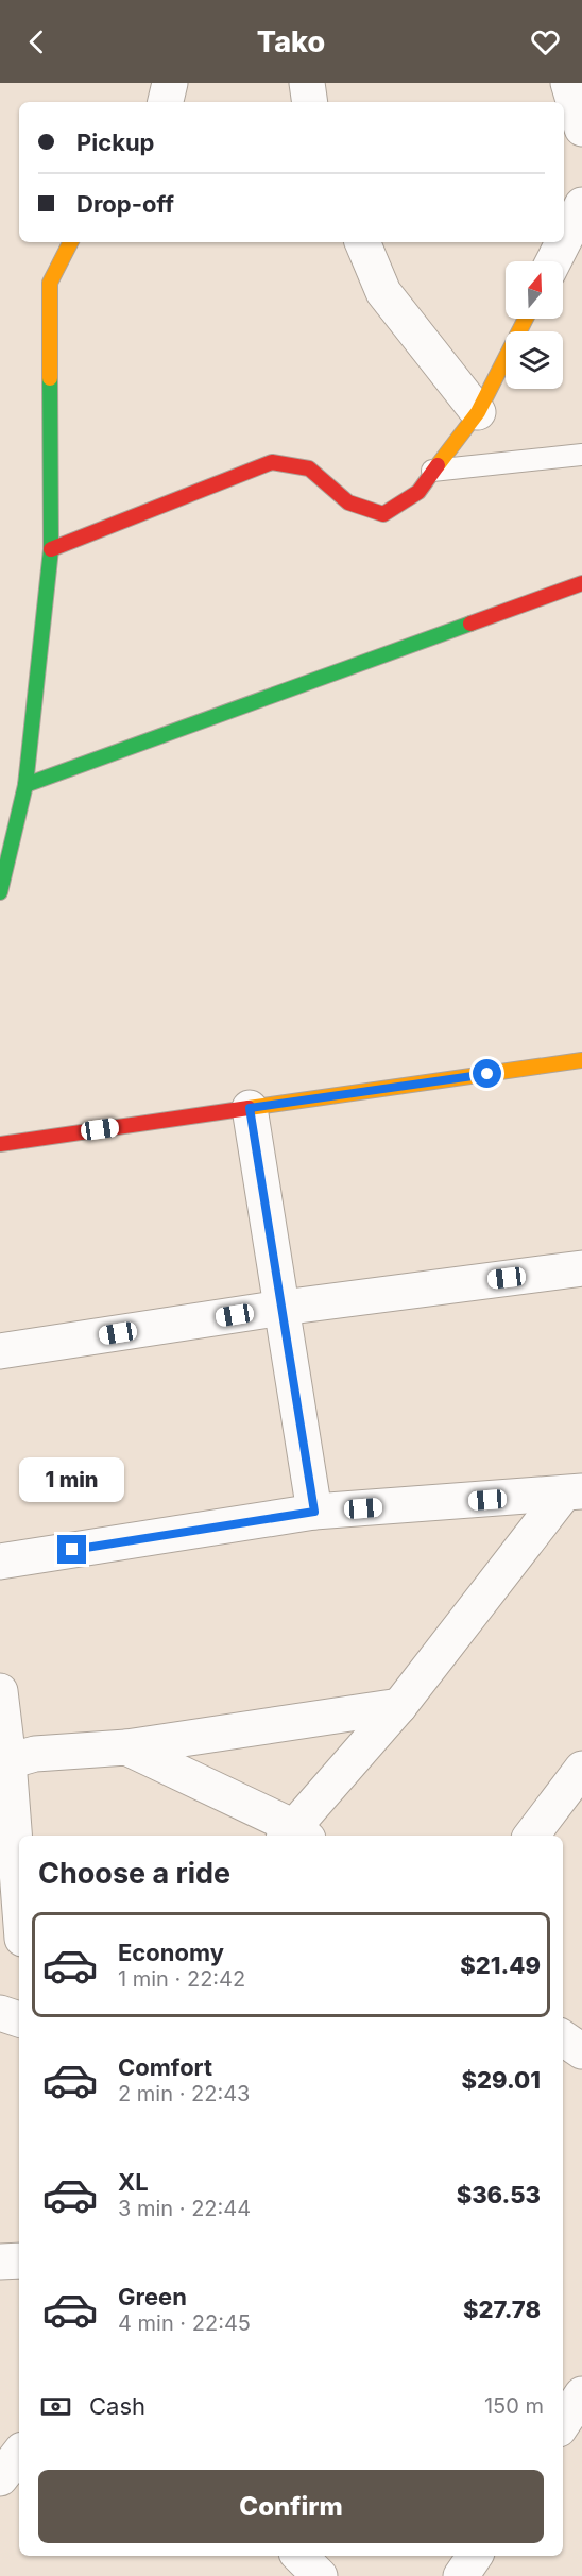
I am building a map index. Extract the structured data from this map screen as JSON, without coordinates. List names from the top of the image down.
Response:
{
  "north": "top",
  "page": {
    "header": "Tako",
    "banner": ["Pickup", "Drop-off"],
    "bubble": "1 min",
    "heading": "Choose a ride",
    "list": [
      {
        "name": "Economy",
        "note": "1 min · 22:42",
        "value": "$21.49"
      },
      {
        "name": "Comfort",
        "note": "2 min · 22:43",
        "value": "$29.01"
      },
      {
        "name": "XL",
        "note": "3 min · 22:44",
        "value": "$36.53"
      },
      {
        "name": "Green",
        "note": "4 min · 22:45",
        "value": "$27.78"
      }
    ],
    "pay": ["Cash", "150 m"],
    "buttons": "Confirm"
  }
}
